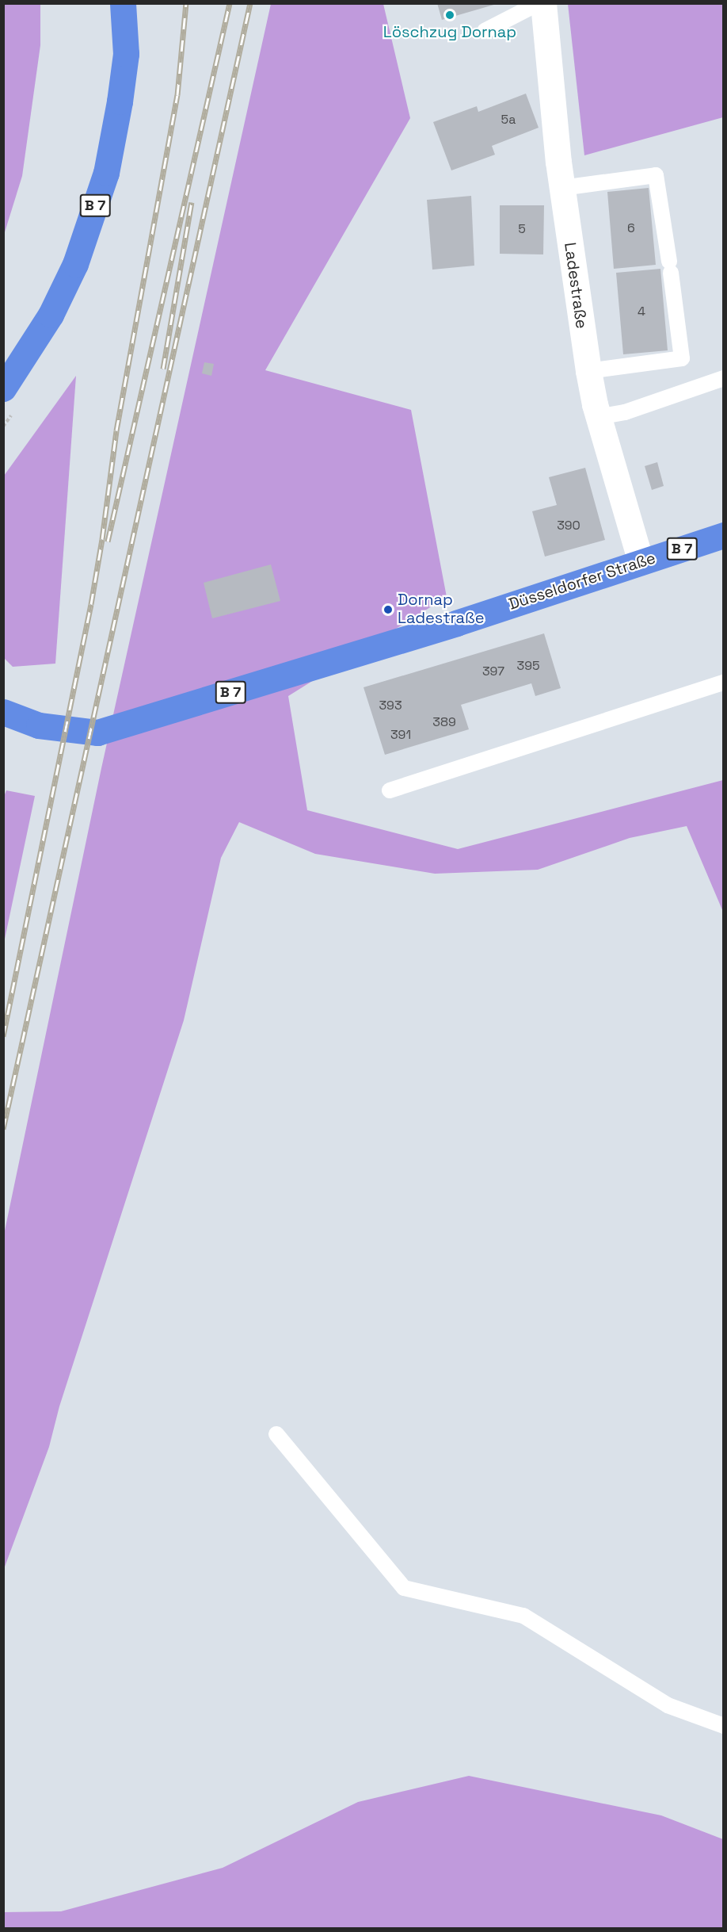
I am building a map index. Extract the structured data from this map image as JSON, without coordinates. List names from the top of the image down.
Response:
{
  "streets": {
    "main road": ["B 7", "Düsseldorfer Straße"],
    "street": ["Ladestraße"]
  },
  "crossings": [
    ["Ladestraße", "Düsseldorfer Straße"]
  ],
  "places": ["Löschzug Dornap", "Dornap Ladestraße"],
  "house_numbers": [
    "5a",
    "6",
    "5",
    "4",
    "390",
    "395",
    "397",
    "393",
    "389",
    "391"
  ]
}
